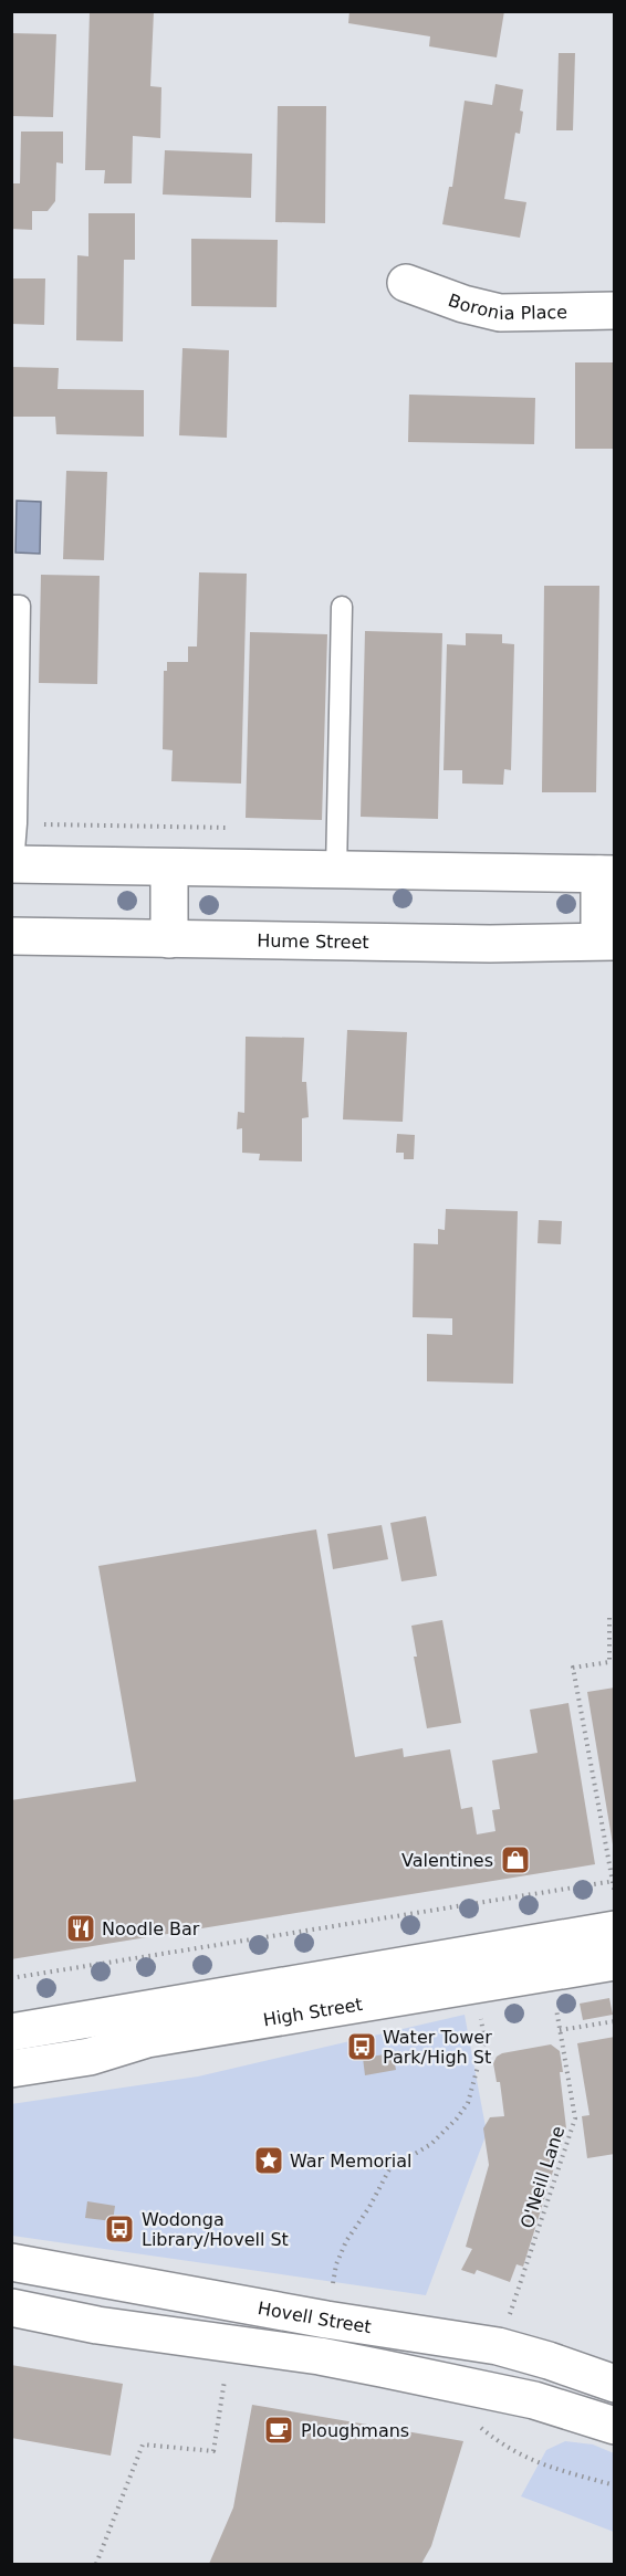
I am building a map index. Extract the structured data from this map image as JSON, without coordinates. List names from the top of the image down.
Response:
{
  "streets": {
    "street": [
      "Boronia Place",
      "Hume Street",
      "High Street",
      "Hovell Street"
    ],
    "path": ["O'Neill Lane"]
  },
  "crossings": [
    ["High Street", "O'Neill Lane"],
    ["O'Neill Lane", "Hovell Street"]
  ],
  "places": {
    "shop": ["Valentines"],
    "restaurant": ["Noodle Bar"],
    "bus stop": ["Water Tower Park/High St", "Wodonga Library/Hovell St"],
    "place": ["War Memorial"],
    "cafe": ["Ploughmans"]
  }
}
